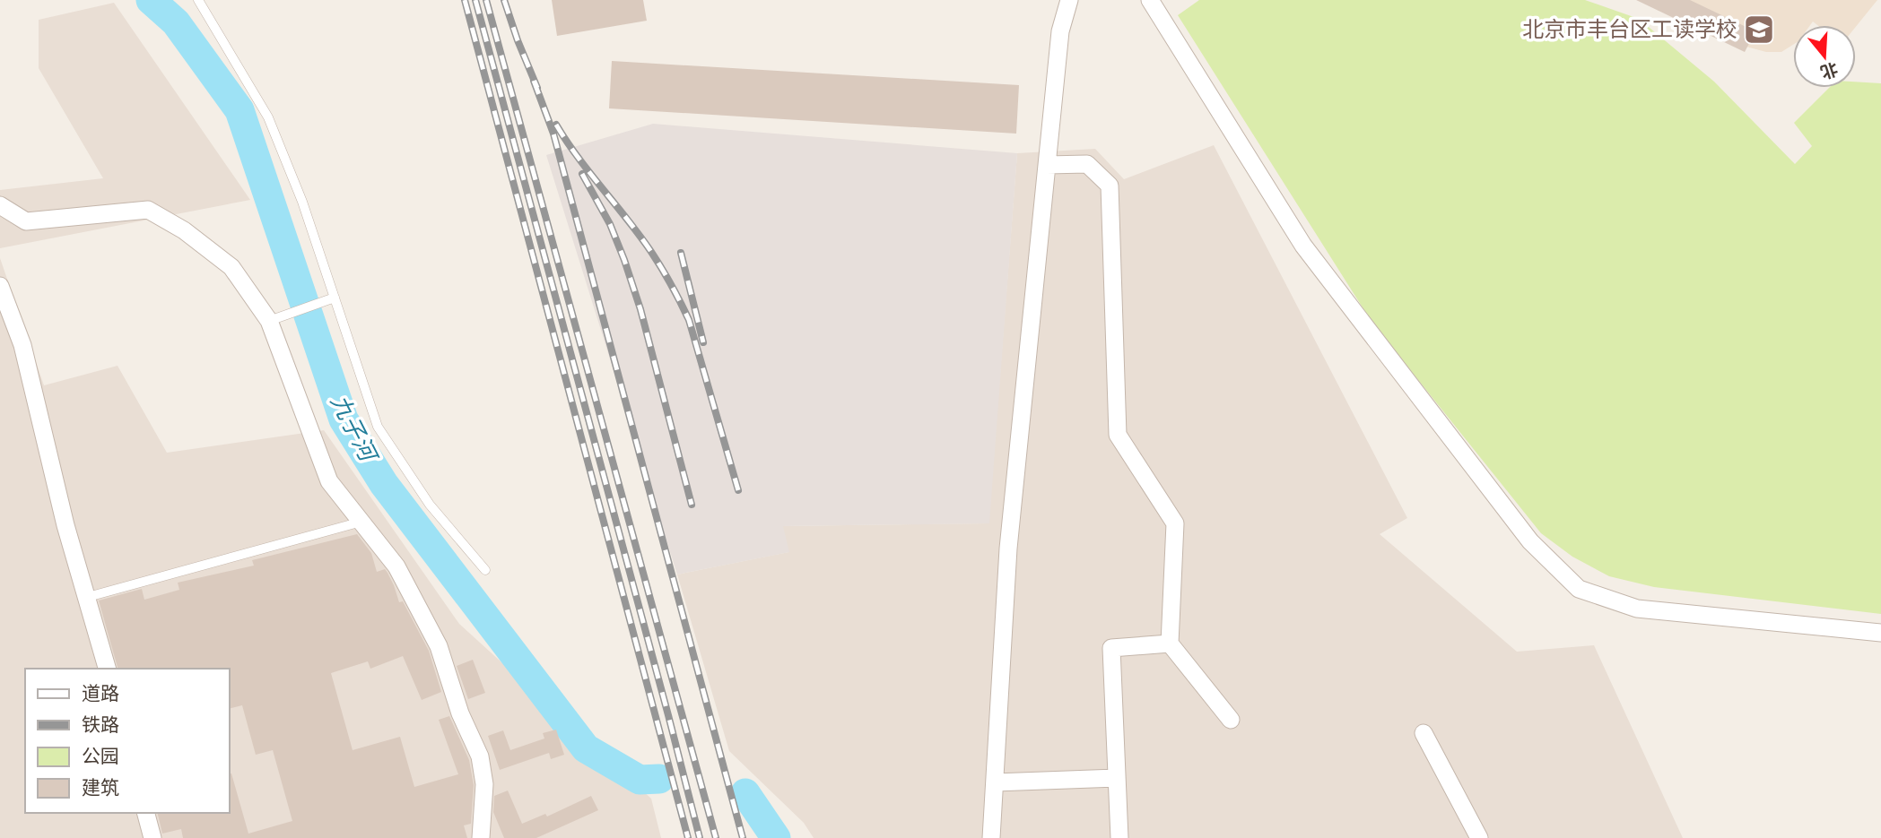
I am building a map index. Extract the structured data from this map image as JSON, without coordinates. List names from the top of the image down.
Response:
{
  "water": ["九子河"],
  "places": {
    "school or university": ["北京市丰台区工读学校"]
  },
  "legend": [
    "道路",
    "铁路",
    "公园",
    "建筑"
  ],
  "north": "bottom"
}
